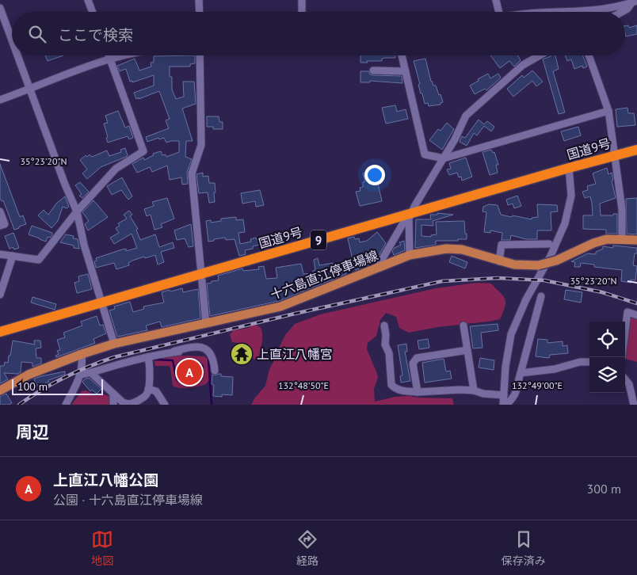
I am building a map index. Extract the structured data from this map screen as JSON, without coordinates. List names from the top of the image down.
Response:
{
  "streets": {
    "highway": ["国道9号", "9"],
    "main road": ["十六島直江停車場線"]
  },
  "places": {
    "temple": ["上直江八幡宮"]
  },
  "scale_bar": "100 m",
  "page": {
    "search": "ここで検索",
    "pins": "A",
    "scale": "100 m",
    "heading": "周辺",
    "list": [
      {
        "mark": "A",
        "name": "上直江八幡公園",
        "note": "公園 · 十六島直江停車場線",
        "value": "300 m"
      }
    ],
    "nav": ["地図", "経路", "保存済み"]
  },
  "coordinates": ["35°23'20\"N", "132°48'50\"E", "132°49'00\"E"]
}
